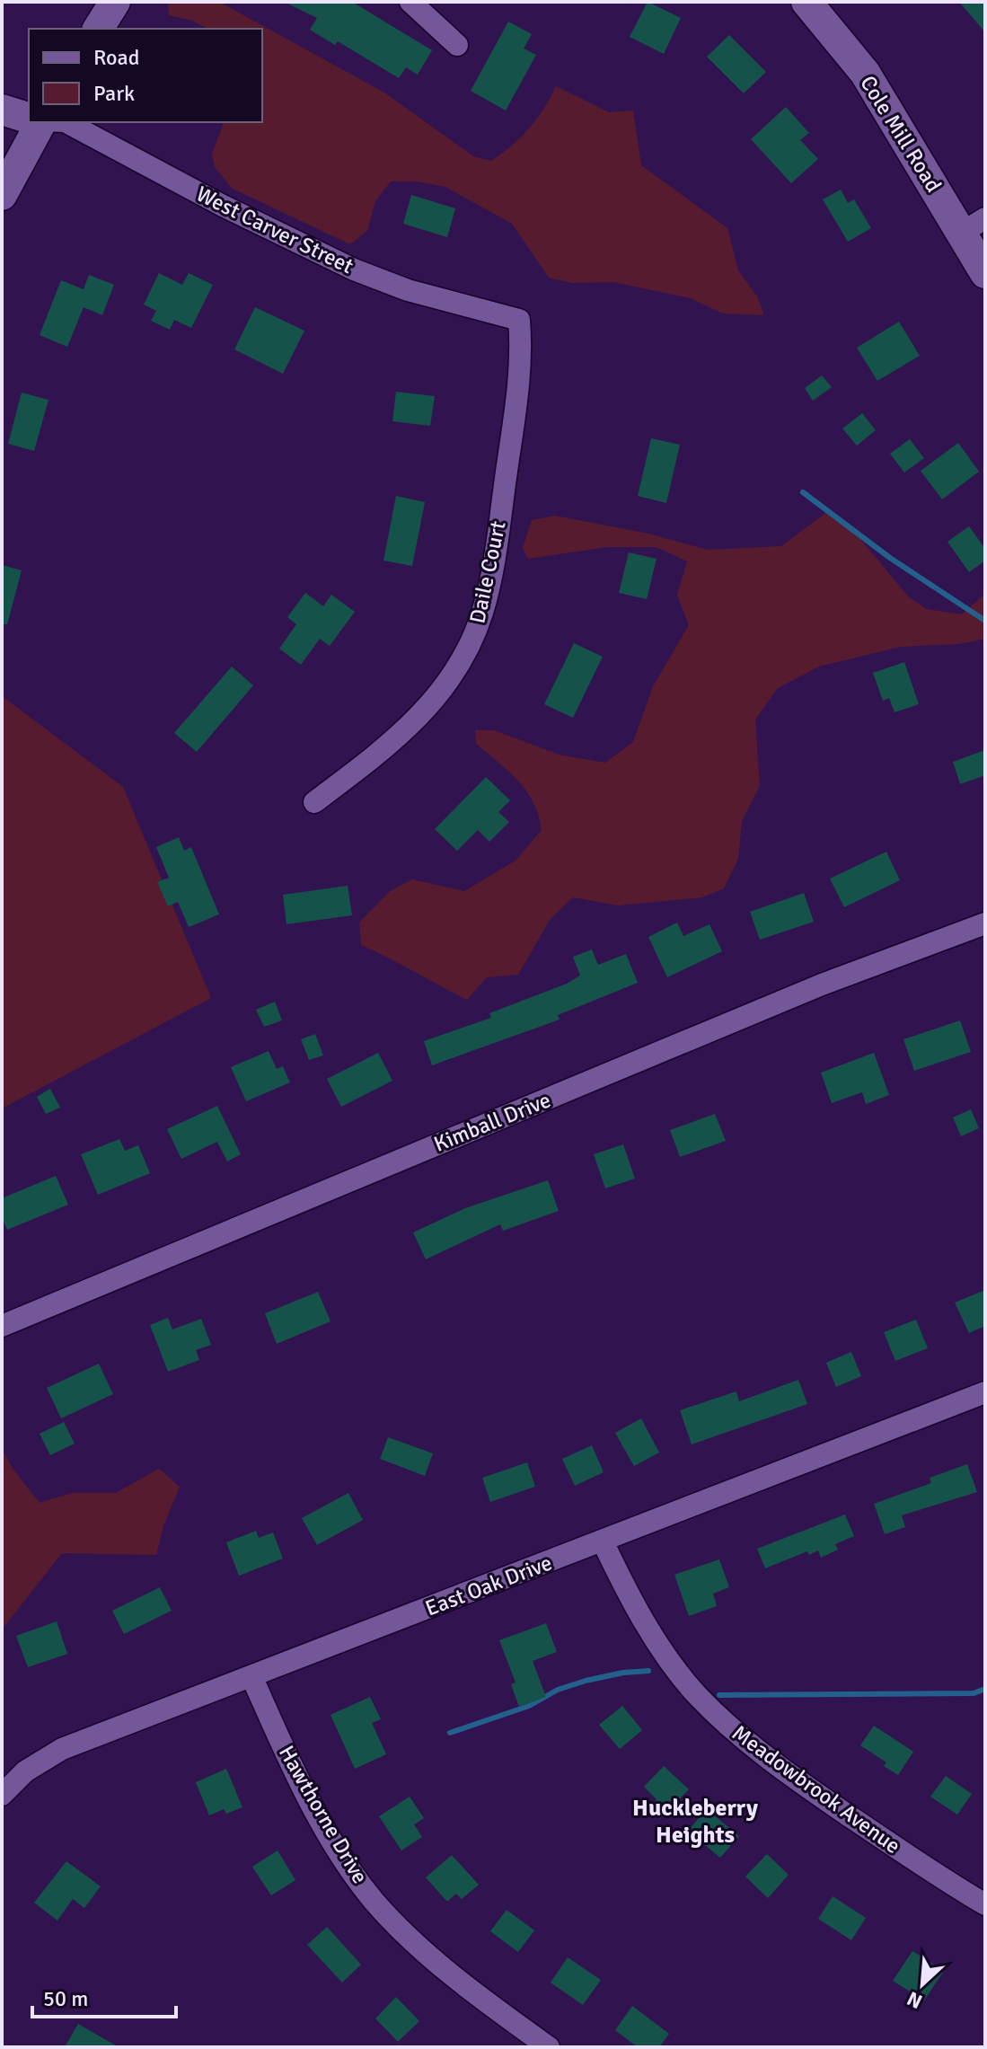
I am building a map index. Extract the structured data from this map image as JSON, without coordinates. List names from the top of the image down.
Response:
{
  "streets": {
    "street": [
      "Cole Mill Road",
      "West Carver Street",
      "Daile Court",
      "Kimball Drive",
      "East Oak Drive",
      "Meadowbrook Avenue",
      "Hawthorne Drive"
    ]
  },
  "crossings": [
    ["West Carver Street", "Daile Court"],
    ["East Oak Drive", "Meadowbrook Avenue"],
    ["East Oak Drive", "Hawthorne Drive"]
  ],
  "districts": ["Huckleberry Heights"],
  "legend": ["Road", "Park"],
  "scale_bar": "50 m",
  "north": "bottom left"
}
